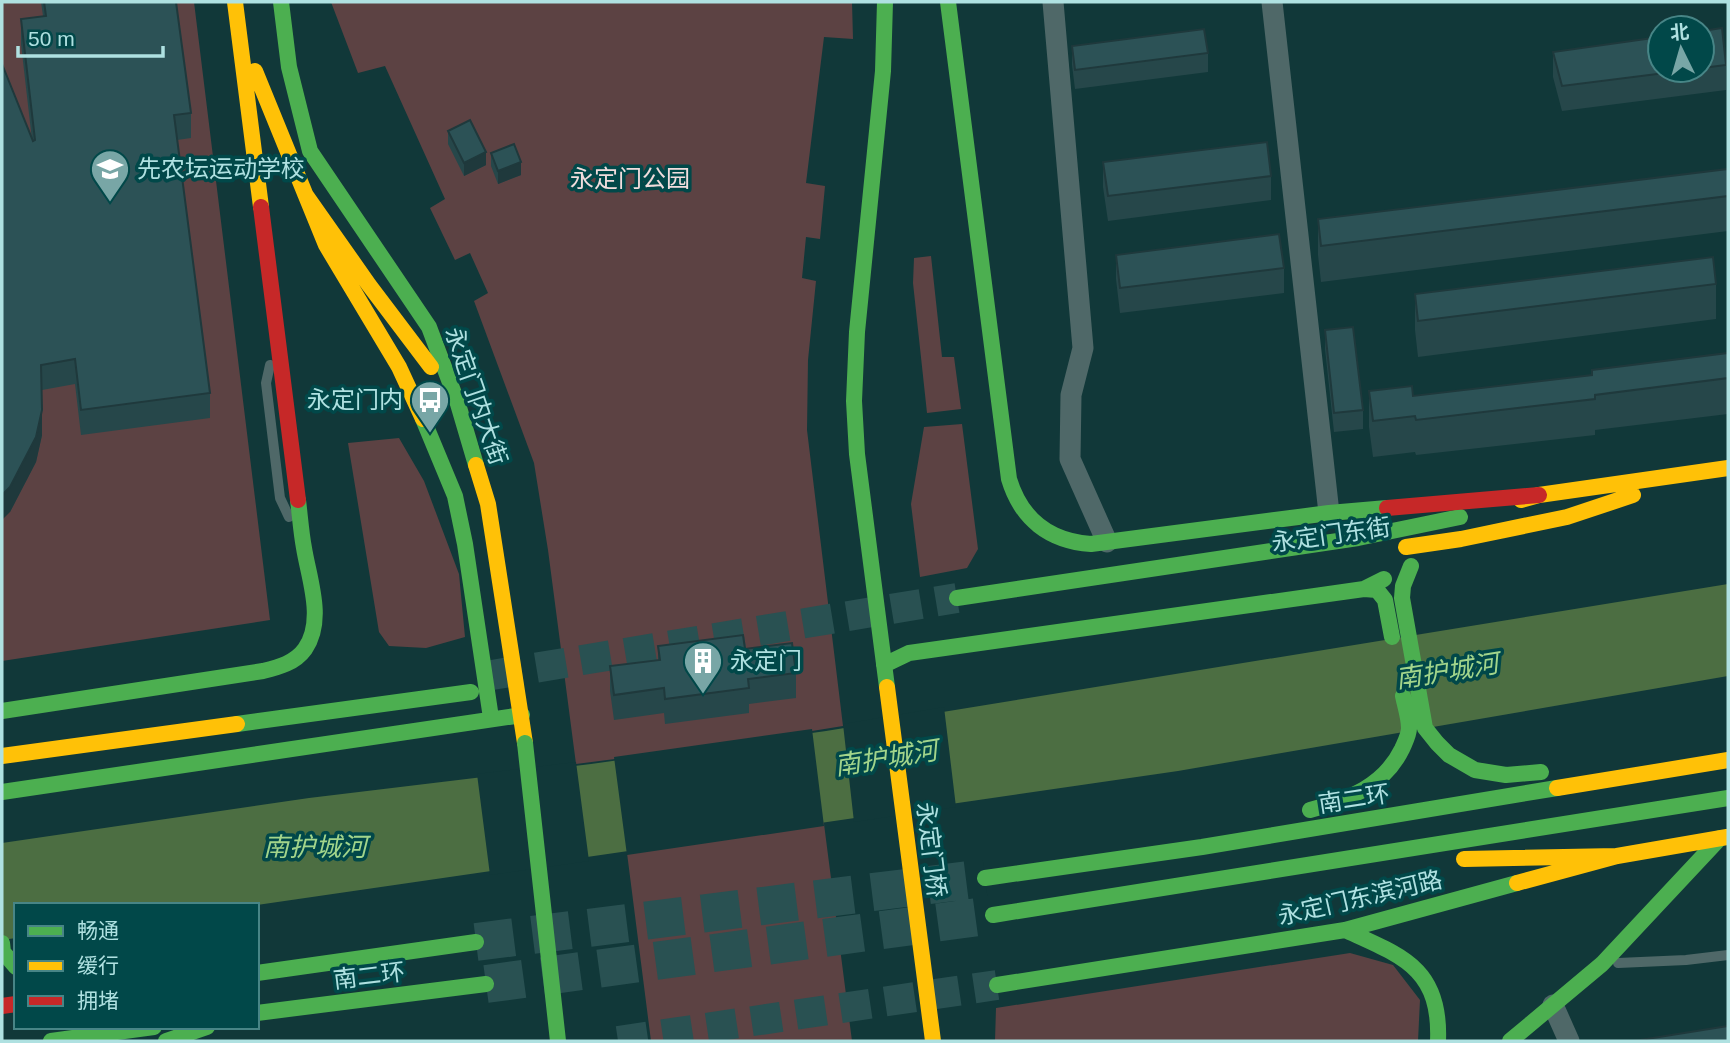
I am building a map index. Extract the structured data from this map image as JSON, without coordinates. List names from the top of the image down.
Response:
{
  "streets": {
    "main road": [
      "永定门内大街",
      "永定门东街",
      "南二环",
      "永定门桥",
      "永定门东滨河路"
    ]
  },
  "water": ["南护城河"],
  "parks": ["永定门公园"],
  "places": {
    "school or university": ["先农坛运动学校"],
    "bus stop": ["永定门内"],
    "building": ["永定门"]
  },
  "legend": ["畅通", "缓行", "拥堵"],
  "scale_bar": "50 m",
  "north": "top"
}
